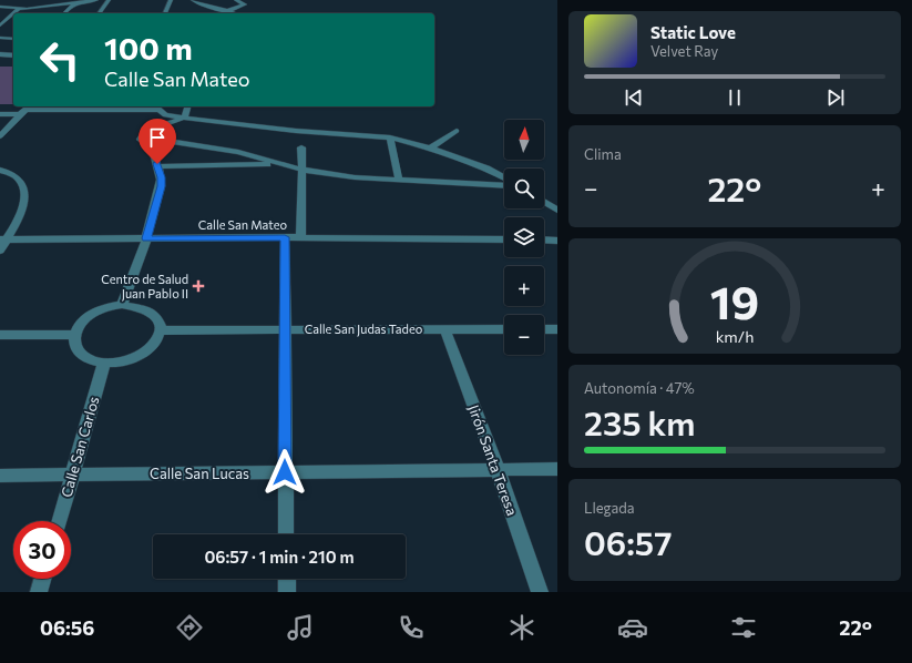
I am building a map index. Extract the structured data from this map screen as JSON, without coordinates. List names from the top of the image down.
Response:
{
  "streets": {
    "street": [
      "Calle San Mateo",
      "Calle San Judas Tadeo",
      "Calle San Carlos",
      "Jirón Santa Teresa",
      "Calle San Lucas"
    ]
  },
  "crossings": [
    ["Calle San Judas Tadeo", "Calle San Carlos"],
    ["Calle San Judas Tadeo", "Jirón Santa Teresa"],
    ["Calle San Carlos", "Calle San Lucas"],
    ["Jirón Santa Teresa", "Calle San Lucas"]
  ],
  "places": {
    "health": ["Centro de Salud Juan Pablo II"]
  },
  "north": "top",
  "page": {
    "turn": ["100 m", "Calle San Mateo"],
    "song": ["Static Love", "Velvet Ray"],
    "map_buttons": ["+", "−"],
    "tile": [
      "Clima",
      ["Autonomía · 47%", "235 km"],
      ["Llegada", "06:57"]
    ],
    "heat": ["−", "22°", "+"],
    "limit": "30",
    "trip": "06:57 · 1 min · 210 m",
    "tabs": ["06:56", "22°"],
    "gauge": ["19", "km/h"]
  }
}
